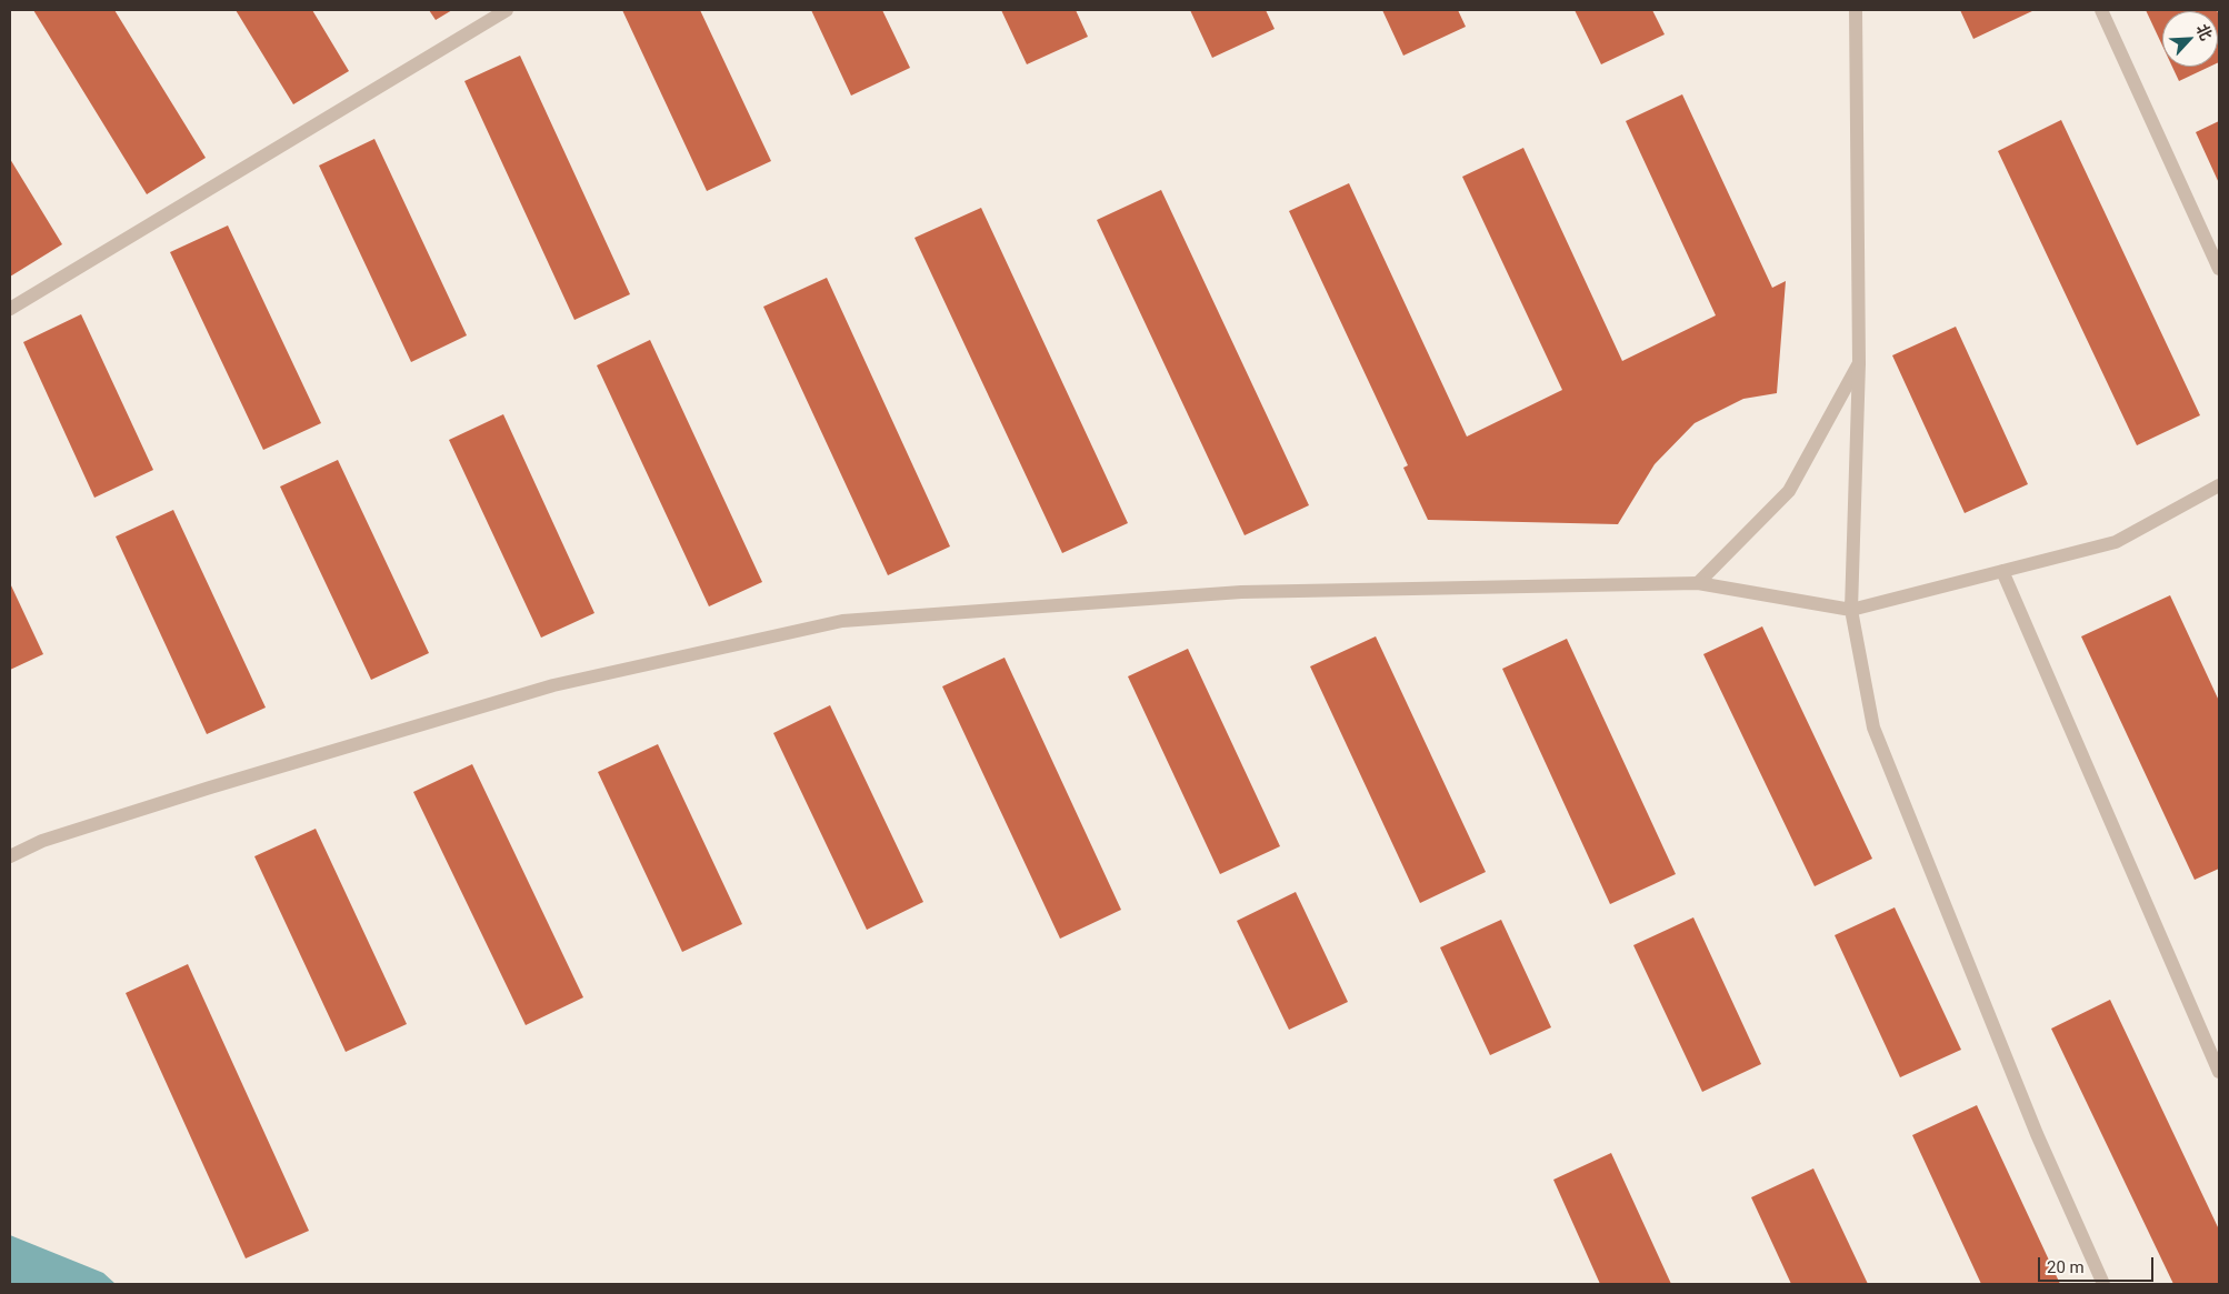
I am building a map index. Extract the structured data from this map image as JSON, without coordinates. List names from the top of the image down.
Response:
{
  "scale_bar": "20 m",
  "north": "top right"
}
